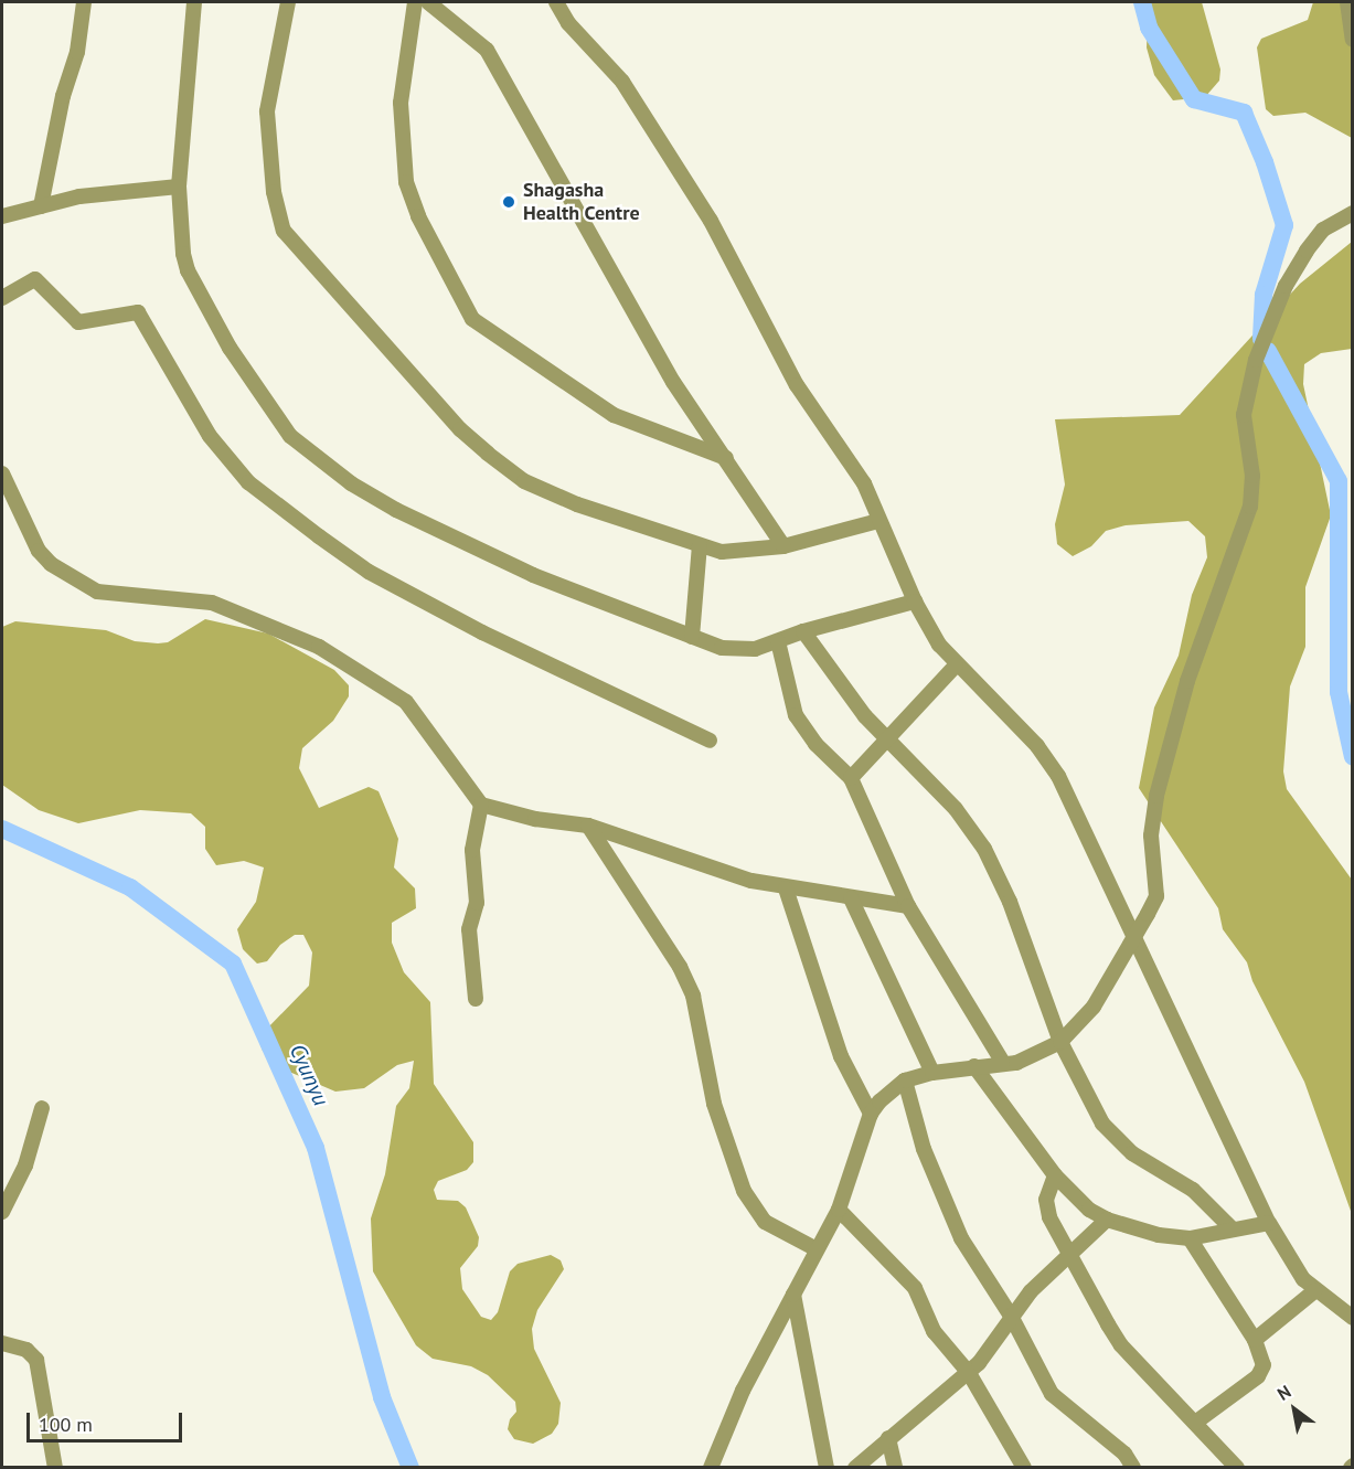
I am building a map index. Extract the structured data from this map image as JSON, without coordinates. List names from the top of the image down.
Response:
{
  "water": ["Cyunyu"],
  "places": ["Shagasha Health Centre"],
  "scale_bar": "100 m",
  "north": "top left"
}
